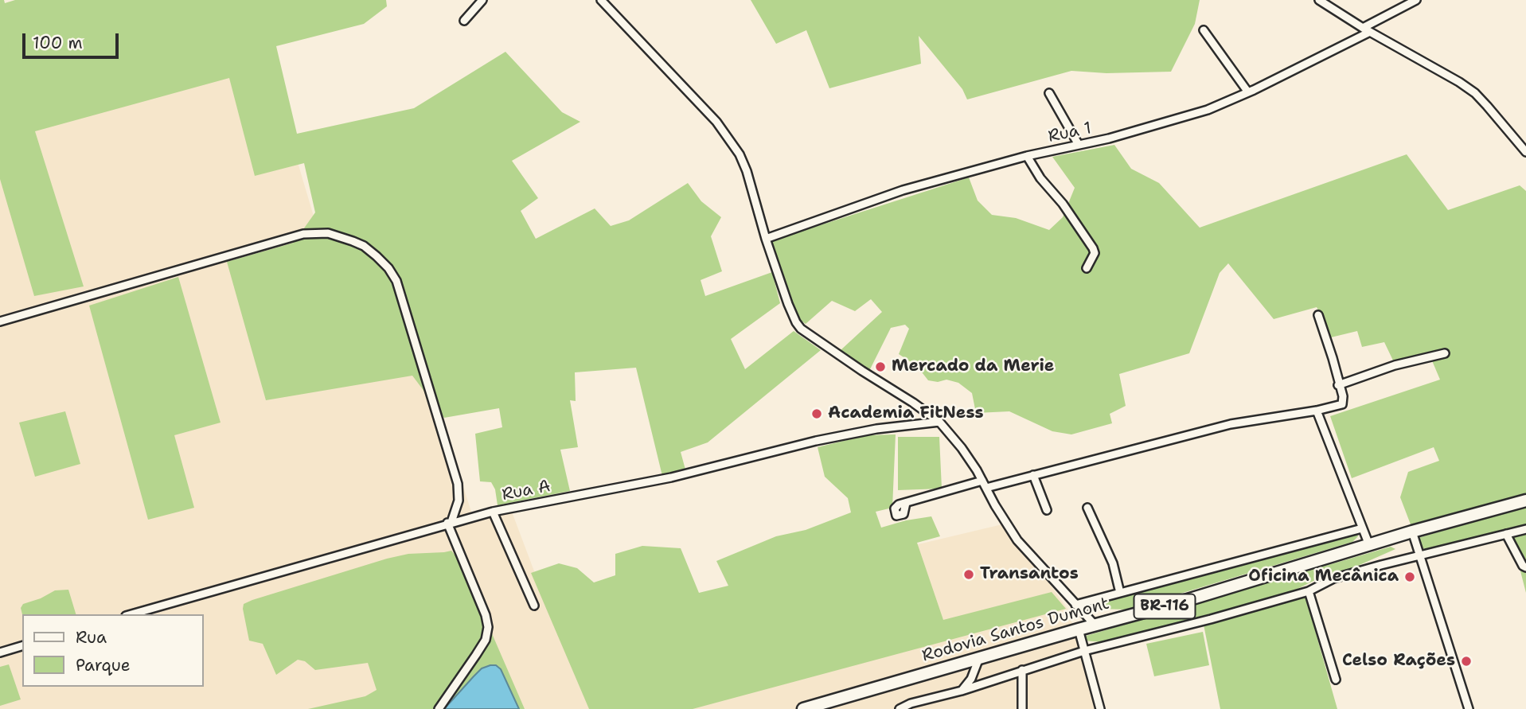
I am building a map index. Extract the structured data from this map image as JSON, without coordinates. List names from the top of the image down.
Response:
{
  "streets": {
    "highway": ["BR-116", "Rodovia Santos Dumont"],
    "street": ["Rua 1", "Rua A"]
  },
  "places": [
    "Mercado da Merie",
    "Academia FitNess",
    "Transantos",
    "Oficina Mecânica",
    "Celso Rações"
  ],
  "legend": ["Rua", "Parque"],
  "scale_bar": "100 m"
}
